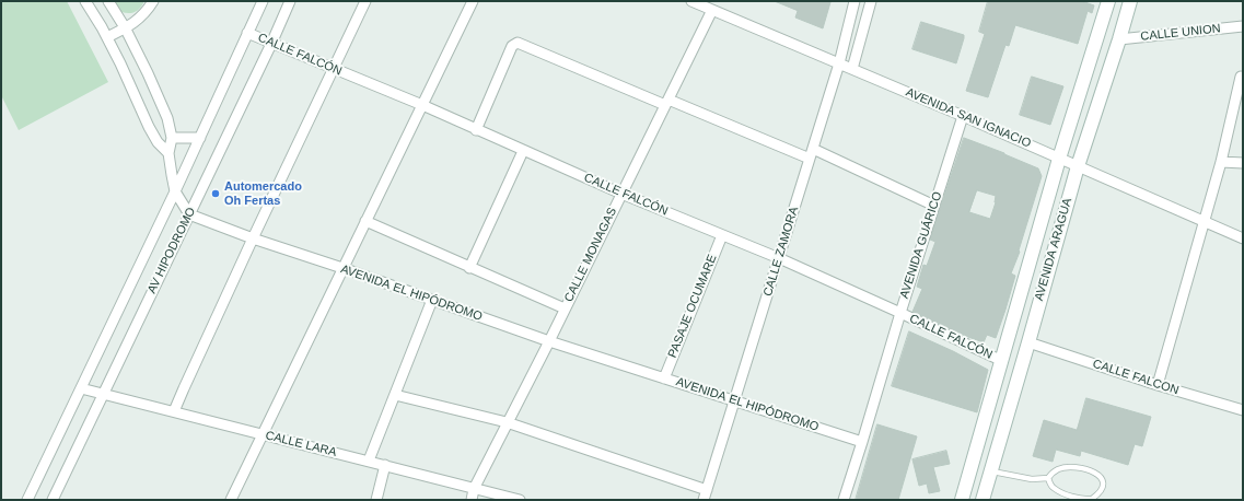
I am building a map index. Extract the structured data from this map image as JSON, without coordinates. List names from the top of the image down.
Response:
{
  "streets": {
    "street": [
      "CALLE UNION",
      "CALLE FALCÓN",
      "AVENIDA SAN IGNACIO",
      "AVENIDA GUÁRICO",
      "AVENIDA ARAGUA",
      "AV HIPODROMO",
      "CALLE ZAMORA",
      "CALLE MONAGAS",
      "AVENIDA EL HIPÓDROMO",
      "PASAJE OCUMARE",
      "CALLE FALCON",
      "CALLE LARA"
    ]
  },
  "crossings": [
    ["CALLE UNION", "AVENIDA ARAGUA"],
    ["CALLE FALCÓN", "AVENIDA GUÁRICO"],
    ["CALLE FALCÓN", "AVENIDA ARAGUA"],
    ["CALLE FALCÓN", "AV HIPODROMO"],
    ["CALLE FALCÓN", "CALLE ZAMORA"],
    ["CALLE FALCÓN", "CALLE MONAGAS"],
    ["CALLE FALCÓN", "PASAJE OCUMARE"],
    ["AVENIDA SAN IGNACIO", "AVENIDA GUÁRICO"],
    ["AVENIDA SAN IGNACIO", "AVENIDA ARAGUA"],
    ["AVENIDA SAN IGNACIO", "CALLE ZAMORA"],
    ["AVENIDA SAN IGNACIO", "CALLE MONAGAS"],
    ["AVENIDA GUÁRICO", "AVENIDA EL HIPÓDROMO"],
    ["AVENIDA ARAGUA", "CALLE FALCON"],
    ["AV HIPODROMO", "AVENIDA EL HIPÓDROMO"],
    ["AV HIPODROMO", "CALLE LARA"],
    ["CALLE ZAMORA", "AVENIDA EL HIPÓDROMO"],
    ["CALLE MONAGAS", "AVENIDA EL HIPÓDROMO"],
    ["CALLE MONAGAS", "CALLE LARA"],
    ["AVENIDA EL HIPÓDROMO", "PASAJE OCUMARE"]
  ],
  "places": ["Automercado Oh Fertas"]
}
